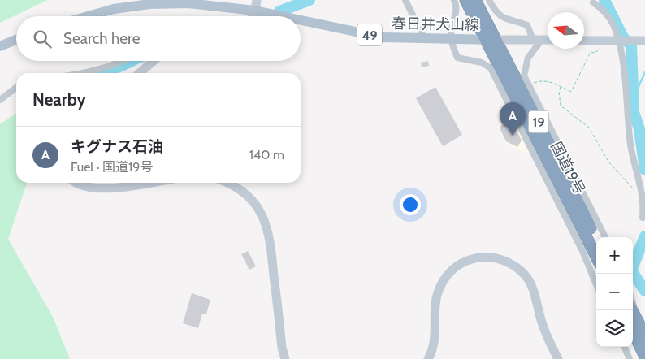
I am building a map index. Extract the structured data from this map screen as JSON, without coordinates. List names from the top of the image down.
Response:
{
  "streets": {
    "highway": ["19", "国道19号"],
    "main road": ["春日井犬山線", "49"]
  },
  "crossings": [
    ["春日井犬山線", "国道19号"]
  ],
  "north": "left",
  "page": {
    "search": "Search here",
    "heading": "Nearby",
    "pins": "A",
    "list": [
      {
        "mark": "A",
        "name": "キグナス石油",
        "note": "Fuel · 国道19号",
        "value": "140 m"
      }
    ],
    "map_buttons": ["+", "−"]
  }
}
